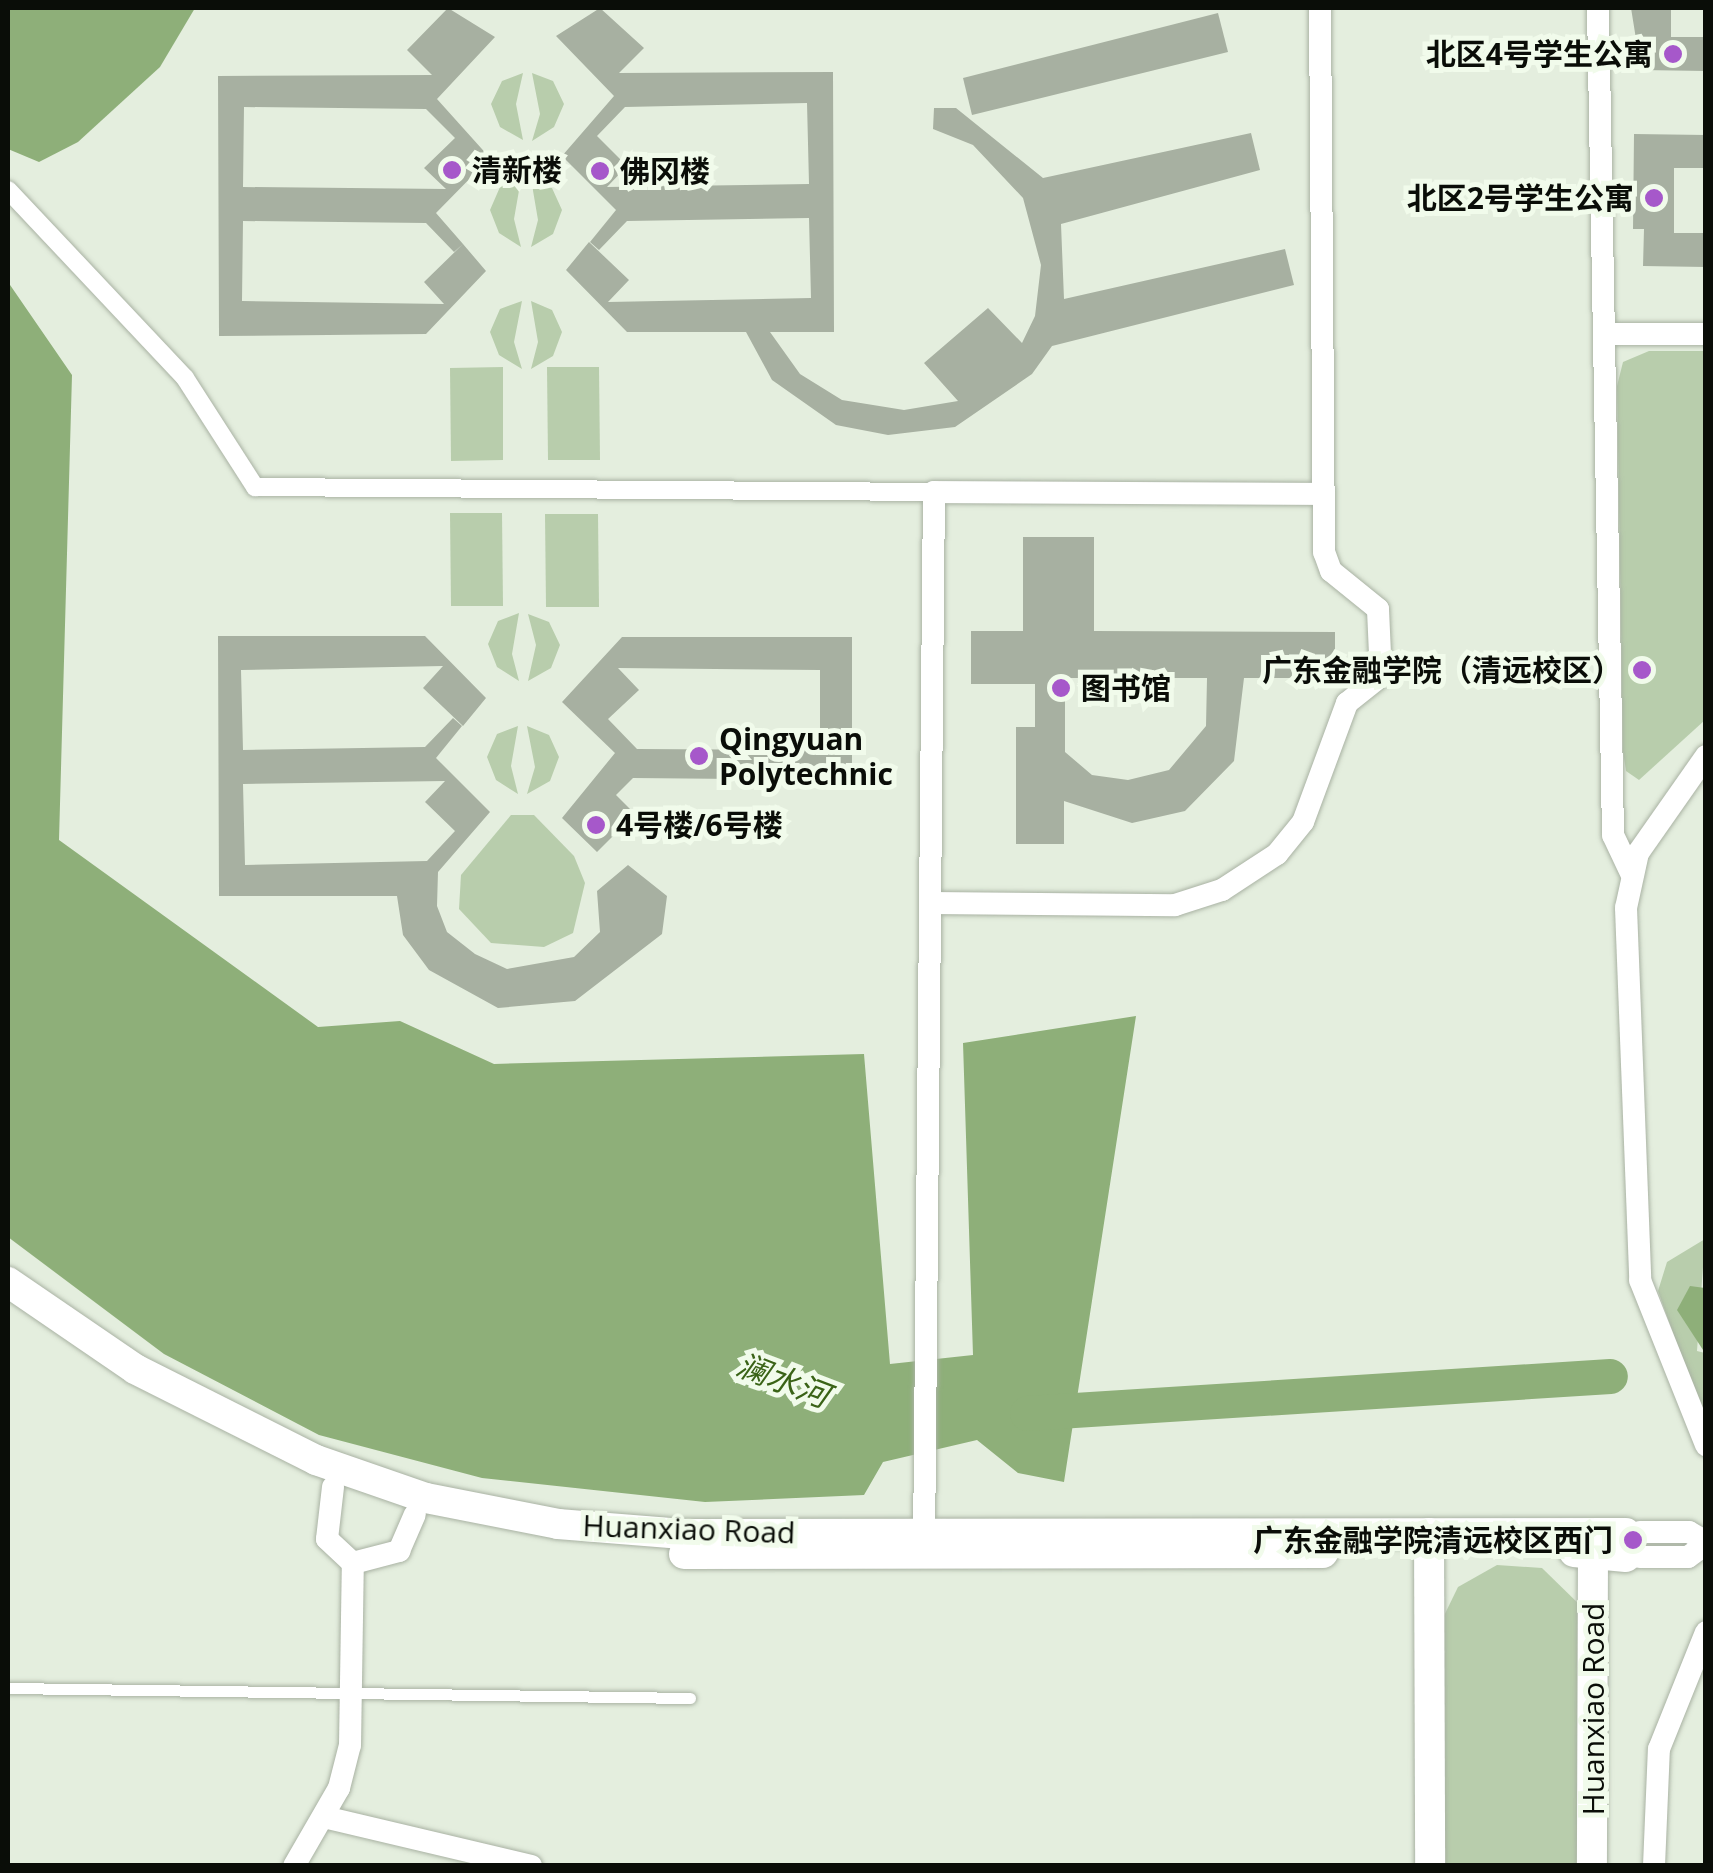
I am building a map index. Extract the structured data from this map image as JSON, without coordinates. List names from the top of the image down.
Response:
{
  "streets": {
    "street": ["Huanxiao Road"]
  },
  "water": ["澜水河"],
  "places": [
    "北区4号学生公寓",
    "清新楼",
    "佛冈楼",
    "北区2号学生公寓",
    "广东金融学院（清远校区）",
    "图书馆",
    "Qingyuan Polytechnic",
    "4号楼/6号楼",
    "广东金融学院清远校区西门"
  ]
}
